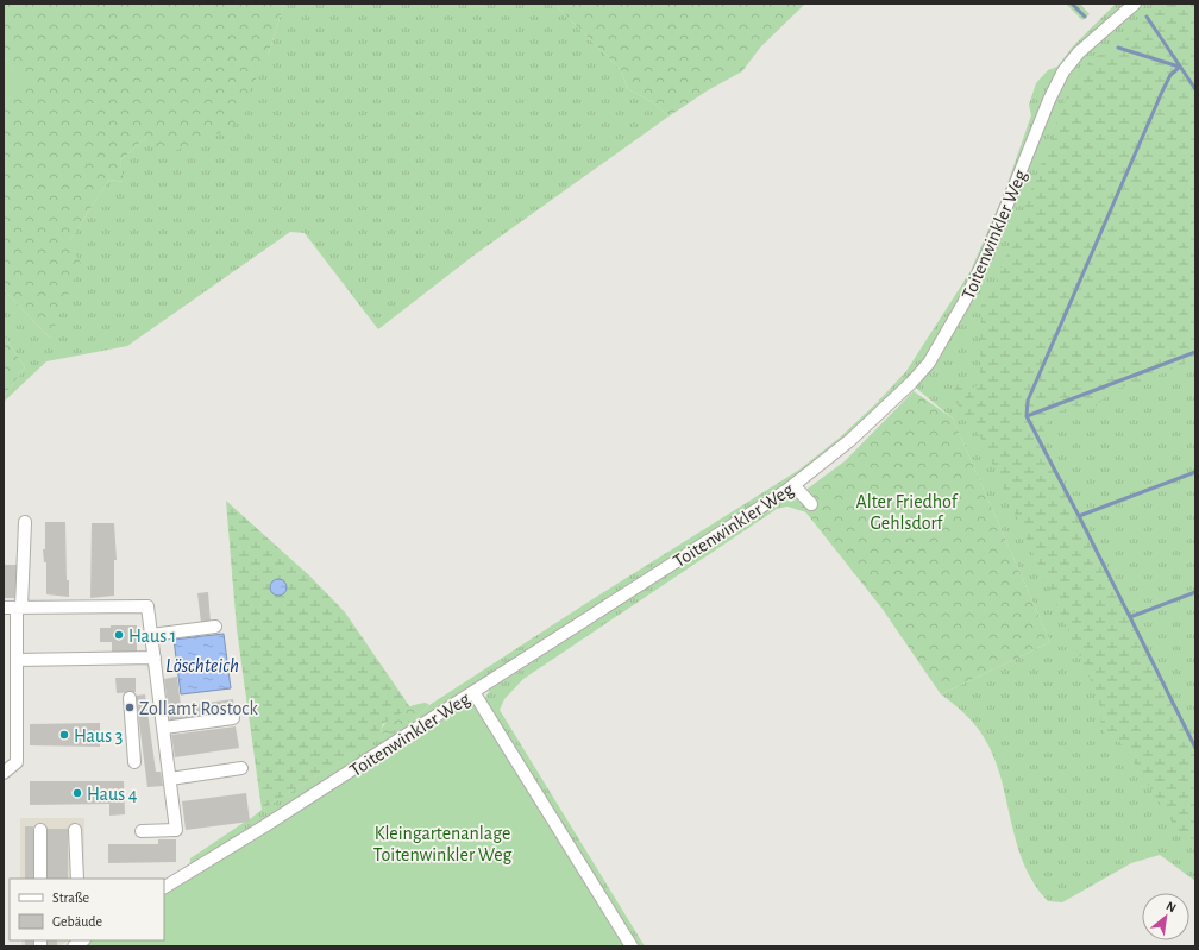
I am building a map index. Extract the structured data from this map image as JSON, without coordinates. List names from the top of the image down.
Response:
{
  "streets": {
    "street": ["Toitenwinkler Weg"]
  },
  "water": ["Löschteich"],
  "parks": ["Alter Friedhof Gehlsdorf", "Kleingartenanlage Toitenwinkler Weg"],
  "places": [
    "Haus 1",
    "Zollamt Rostock",
    "Haus 3",
    "Haus 4"
  ],
  "legend": ["Straße", "Gebäude"],
  "north": "top right"
}
